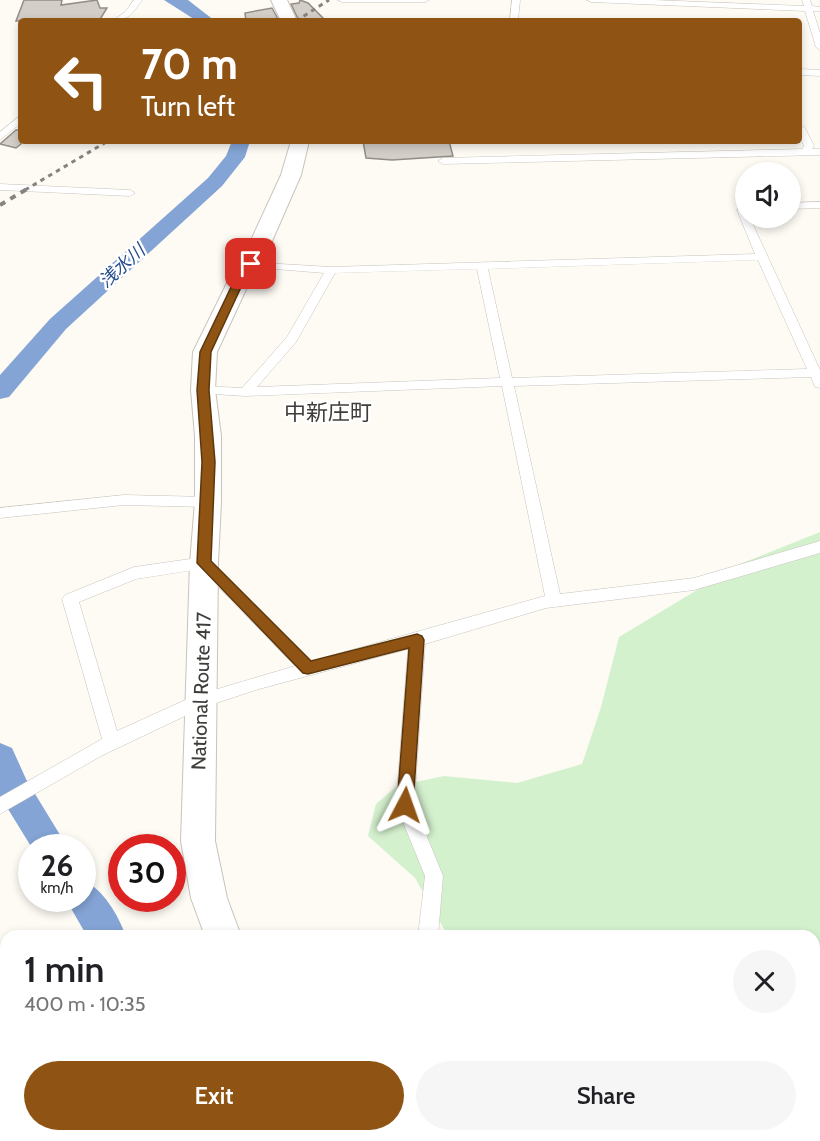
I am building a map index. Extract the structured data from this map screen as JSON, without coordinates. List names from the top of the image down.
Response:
{
  "streets": {
    "highway": ["National Route 417"]
  },
  "districts": ["中新庄町"],
  "water": ["浅水川"],
  "page": {
    "turn": ["70 m", "Turn left"],
    "speed": "26 km/h",
    "limit": "30",
    "heading": ["1 min", "400 m · 10:35"],
    "buttons": ["Exit", "Share"]
  }
}
